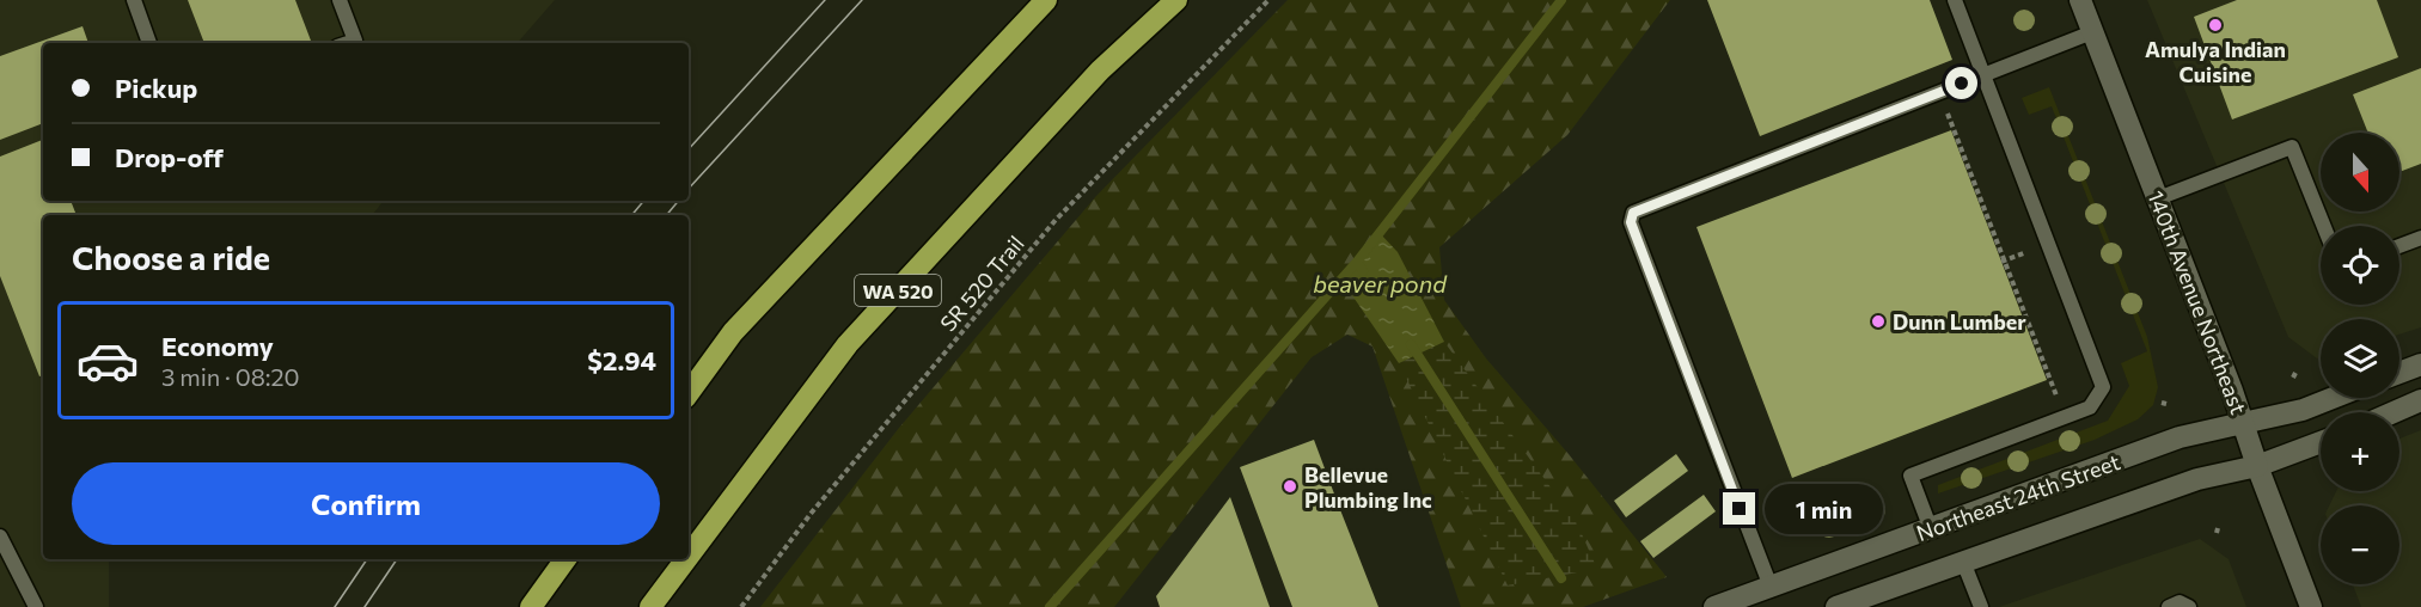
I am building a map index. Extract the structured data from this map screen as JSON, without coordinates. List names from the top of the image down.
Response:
{
  "streets": {
    "highway": ["WA 520"],
    "main road": ["140th Avenue Northeast", "Northeast 24th Street"],
    "path": ["SR 520 Trail"]
  },
  "crossings": [
    ["140th Avenue Northeast", "Northeast 24th Street"]
  ],
  "water": ["beaver pond"],
  "places": ["Amulya Indian Cuisine", "Dunn Lumber", "Bellevue Plumbing Inc"],
  "north": "bottom",
  "page": {
    "banner": ["Pickup", "Drop-off"],
    "map_buttons": ["+", "−"],
    "heading": "Choose a ride",
    "list": [
      {
        "name": "Economy",
        "note": "3 min · 08:20",
        "value": "$2.94"
      }
    ],
    "buttons": "Confirm",
    "bubble": "1 min"
  }
}
